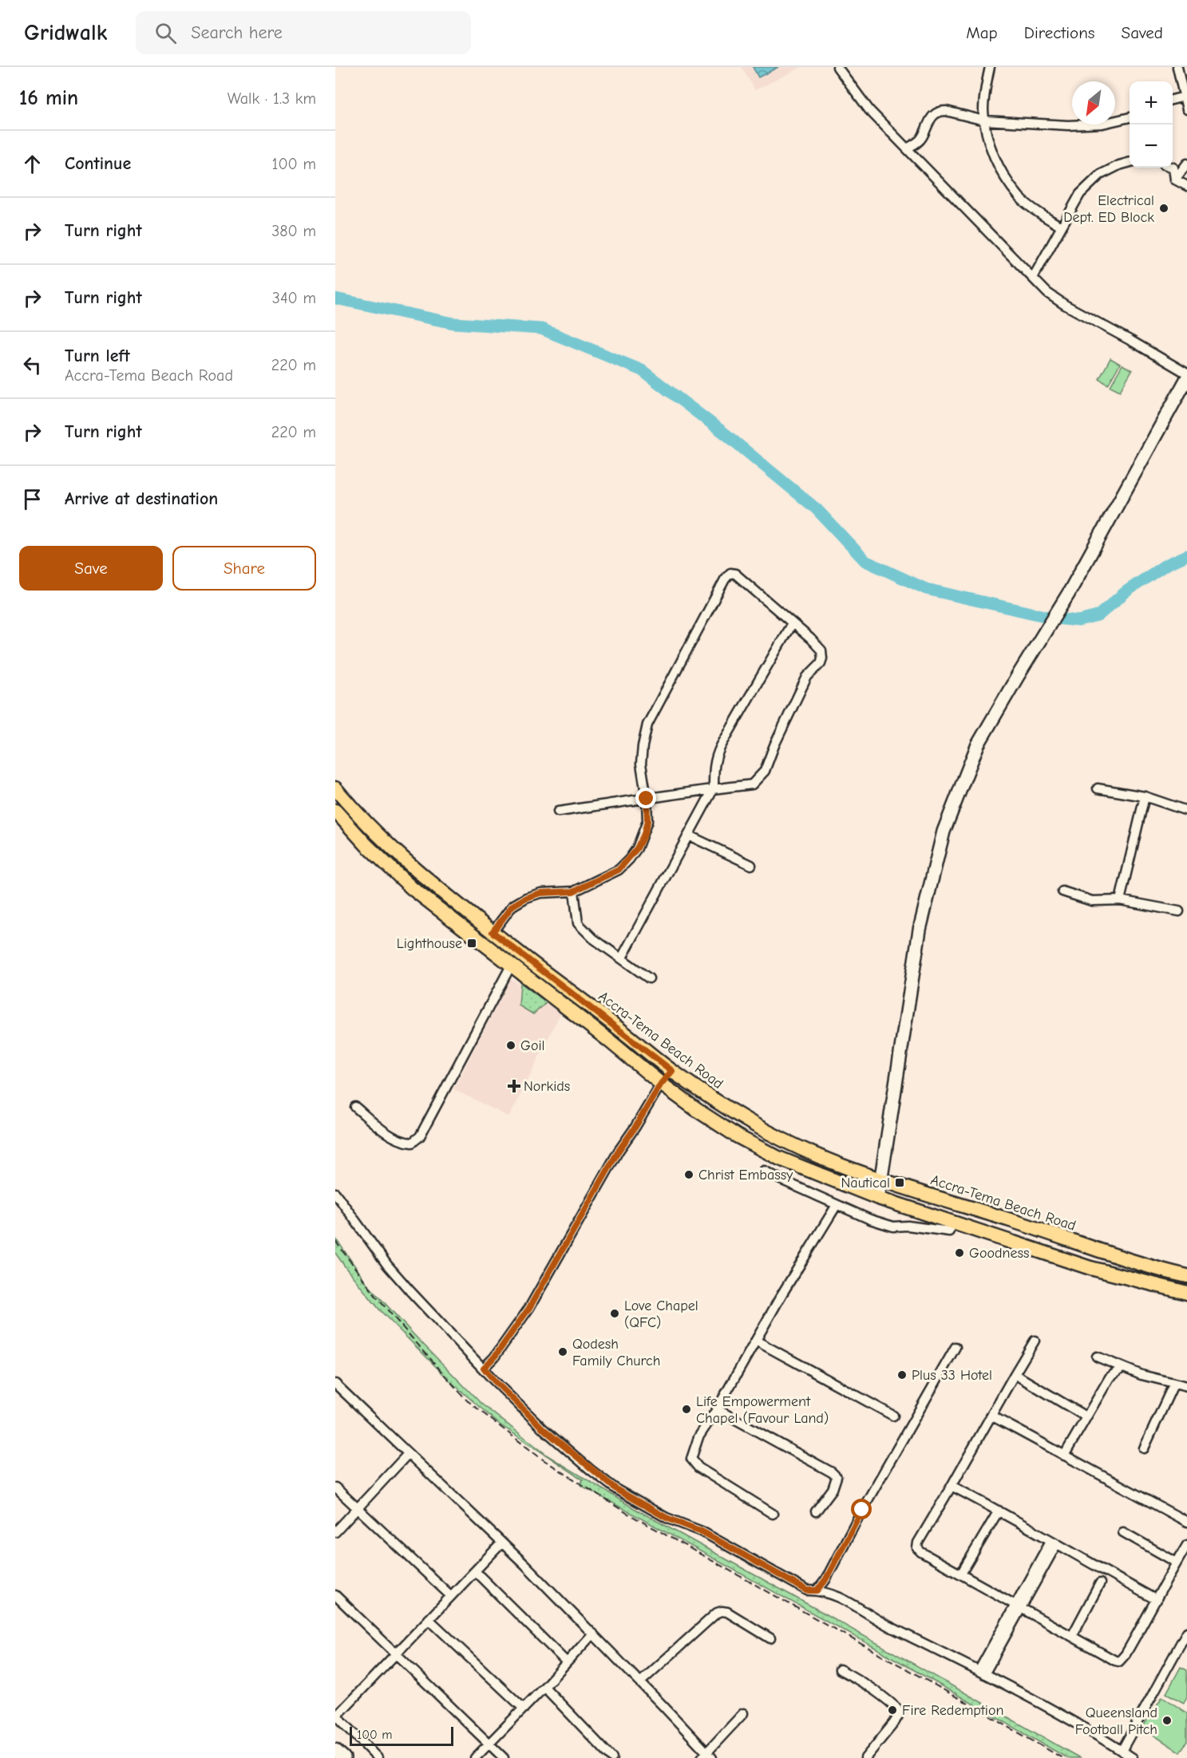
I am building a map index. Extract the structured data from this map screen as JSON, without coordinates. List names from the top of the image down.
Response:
{
  "streets": {
    "main road": ["Accra-Tema Beach Road"]
  },
  "places": {
    "other": [
      "Electrical Dept. ED Block",
      "Goil",
      "Christ Embassy",
      "Goodness",
      "Love Chapel (QFC)",
      "Qodesh Family Church",
      "Plus 33 Hotel",
      "Life Empowerment Chapel (Favour Land)",
      "Fire Redemption",
      "Queensland Football Pitch"
    ],
    "transit": ["Lighthouse", "Nautical"],
    "health": ["Norkids"]
  },
  "scale_bar": "100 m",
  "north": "bottom left",
  "page": {
    "header": "Gridwalk",
    "search": "Search here",
    "nav": ["Map", "Directions", "Saved"],
    "heading": ["16 min", "Walk · 1.3 km"],
    "map_buttons": ["+", "−"],
    "list": [
      ["Continue", "100 m"],
      ["Turn right", "380 m"],
      ["Turn right", "340 m"],
      ["Turn left", "Accra-Tema Beach Road", "220 m"],
      ["Turn right", "220 m"],
      "Arrive at destination"
    ],
    "buttons": ["Save", "Share"],
    "scale": "100 m"
  }
}
